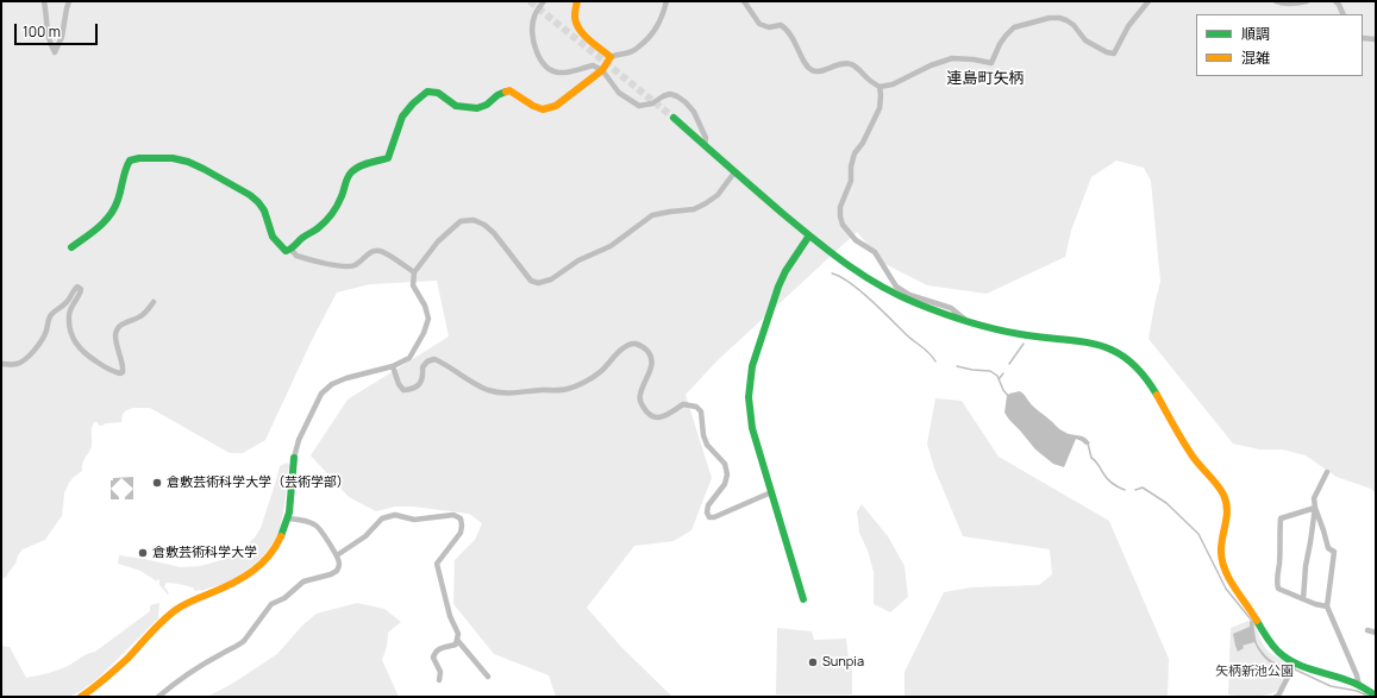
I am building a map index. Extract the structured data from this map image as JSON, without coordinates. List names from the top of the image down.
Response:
{
  "districts": ["連島町矢柄"],
  "parks": ["矢柄新池公園"],
  "places": ["倉敷芸術科学大学（芸術学部）", "倉敷芸術科学大学", "Sunpia"],
  "legend": ["順調", "混雑"],
  "scale_bar": "100 m"
}
